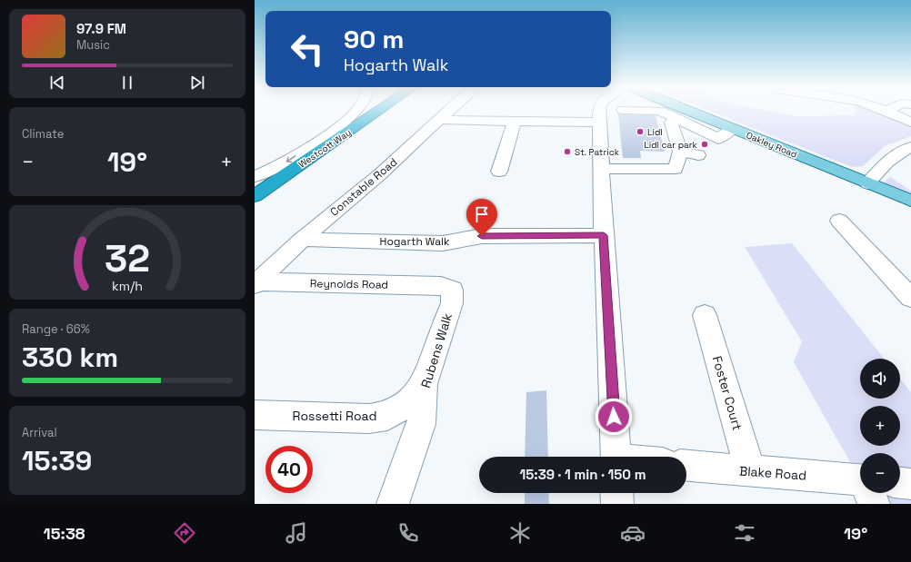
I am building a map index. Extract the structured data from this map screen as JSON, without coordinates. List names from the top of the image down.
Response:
{
  "streets": {
    "highway": ["Westcott Way"],
    "main road": ["Oakley Road"],
    "street": [
      "Constable Road",
      "Hogarth Walk",
      "Reynolds Road",
      "Rubens Walk",
      "Foster Court",
      "Rossetti Road",
      "Blake Road"
    ]
  },
  "crossings": [
    ["Constable Road", "Reynolds Road"],
    ["Reynolds Road", "Rubens Walk"],
    ["Rubens Walk", "Rossetti Road"],
    ["Foster Court", "Blake Road"]
  ],
  "places": ["Lidl", "Lidl car park", "St. Patrick"],
  "page": {
    "turn": ["90 m", "Hogarth Walk"],
    "song": ["97.9 FM", "Music"],
    "tile": [
      "Climate",
      ["Range · 66%", "330 km"],
      ["Arrival", "15:39"]
    ],
    "heat": ["−", "19°", "+"],
    "map_buttons": ["+", "−"],
    "limit": "40",
    "trip": "15:39 · 1 min · 150 m",
    "tabs": ["15:38", "19°"],
    "gauge": ["32", "km/h"]
  }
}
